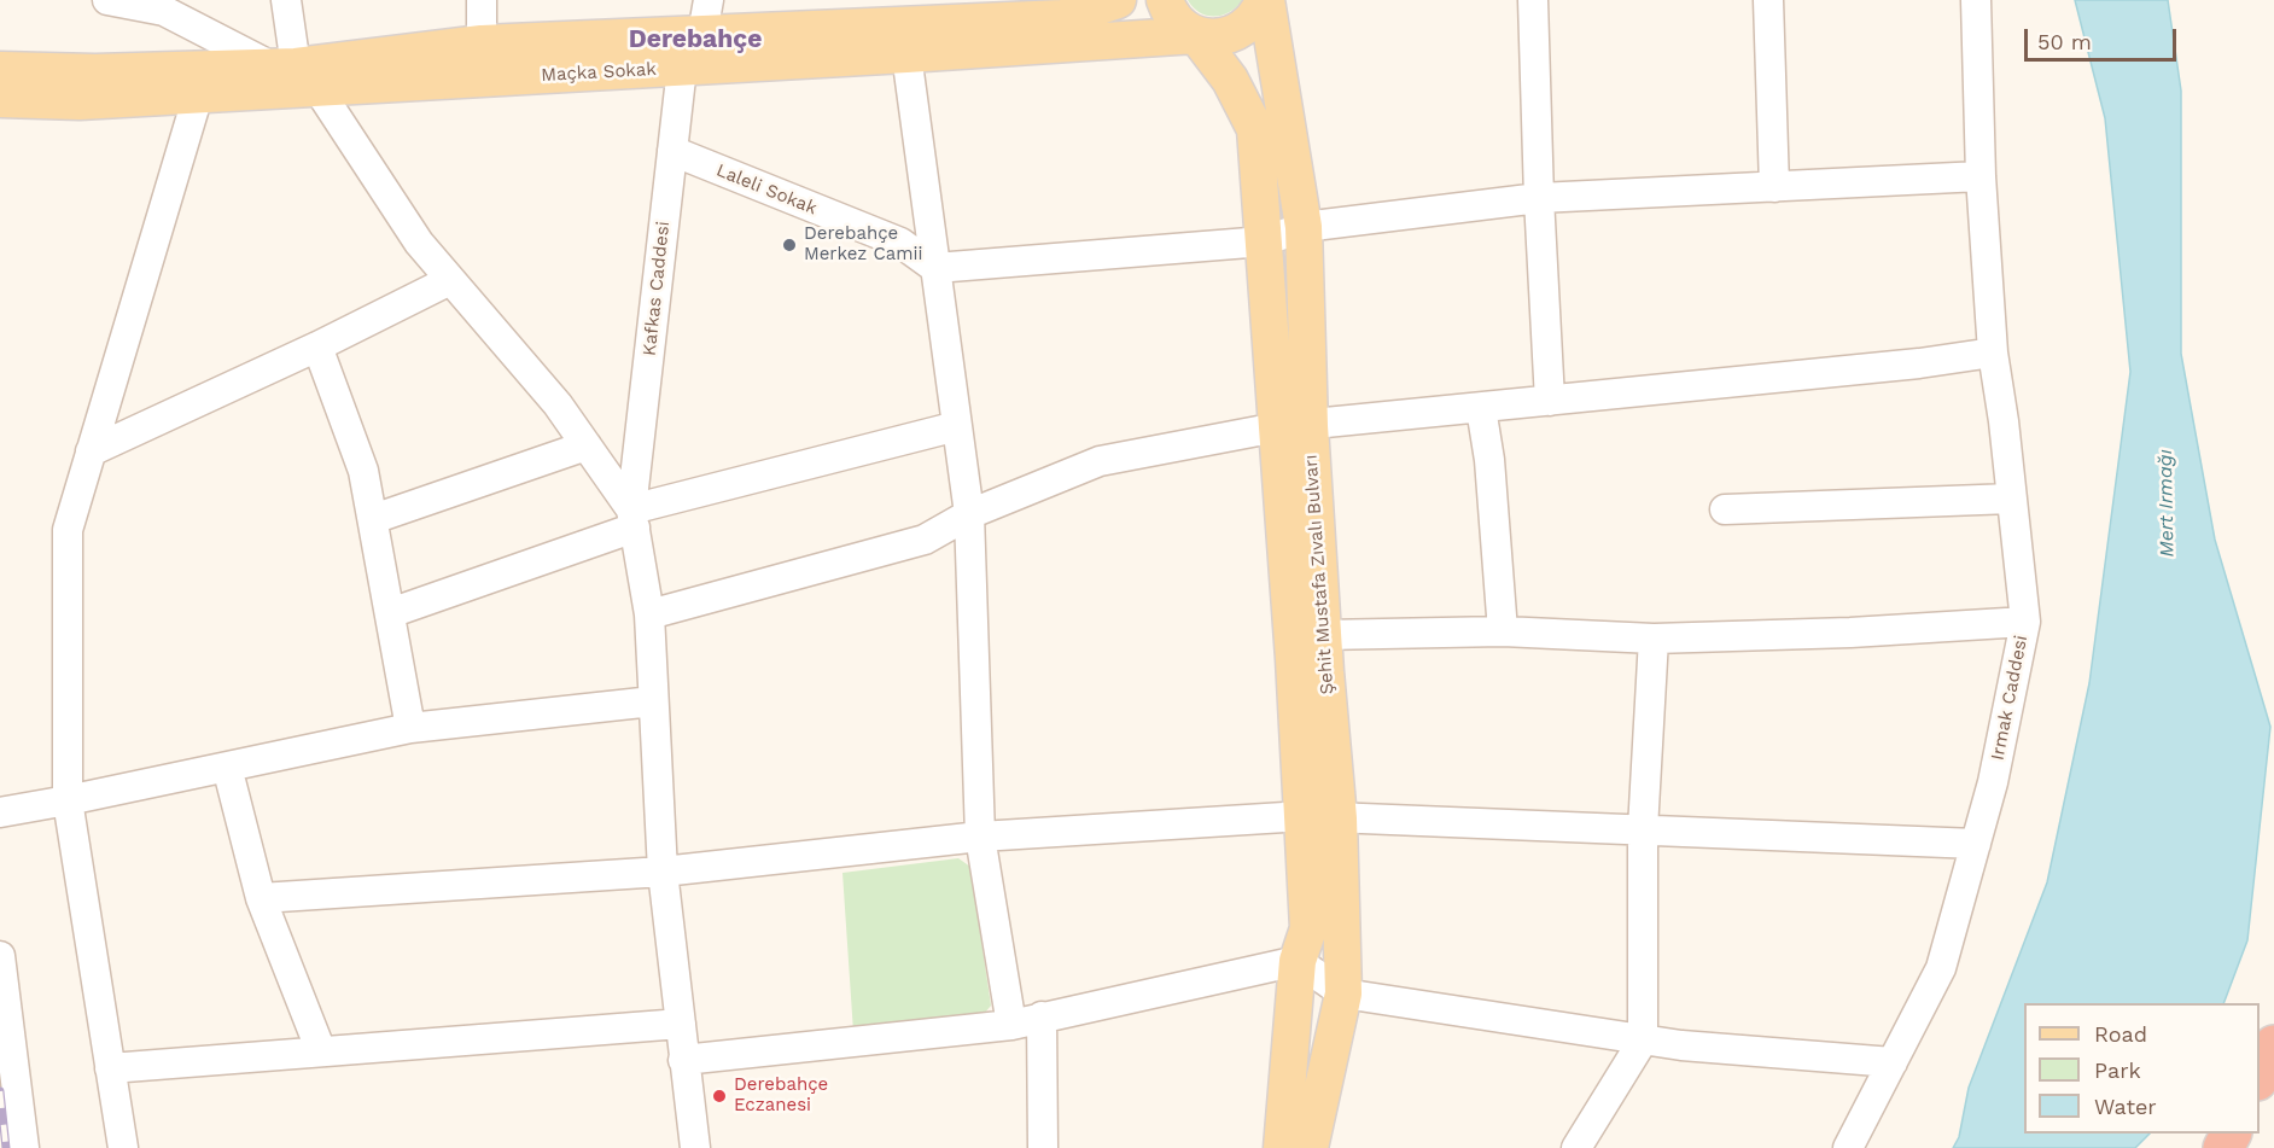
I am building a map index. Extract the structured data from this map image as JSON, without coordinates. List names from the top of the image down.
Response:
{
  "streets": {
    "main road": ["Maçka Sokak", "Şehit Mustafa Zıvalı Bulvarı"],
    "street": ["Laleli Sokak", "Kafkas Caddesi", "Irmak Caddesi"]
  },
  "crossings": [
    ["Maçka Sokak", "Kafkas Caddesi"],
    ["Maçka Sokak", "Şehit Mustafa Zıvalı Bulvarı"],
    ["Laleli Sokak", "Kafkas Caddesi"]
  ],
  "districts": ["Derebahçe"],
  "water": ["Mert Irmağı"],
  "places": ["Derebahçe Merkez Camii", "Derebahçe Eczanesi"],
  "legend": ["Road", "Park", "Water"],
  "scale_bar": "50 m"
}
